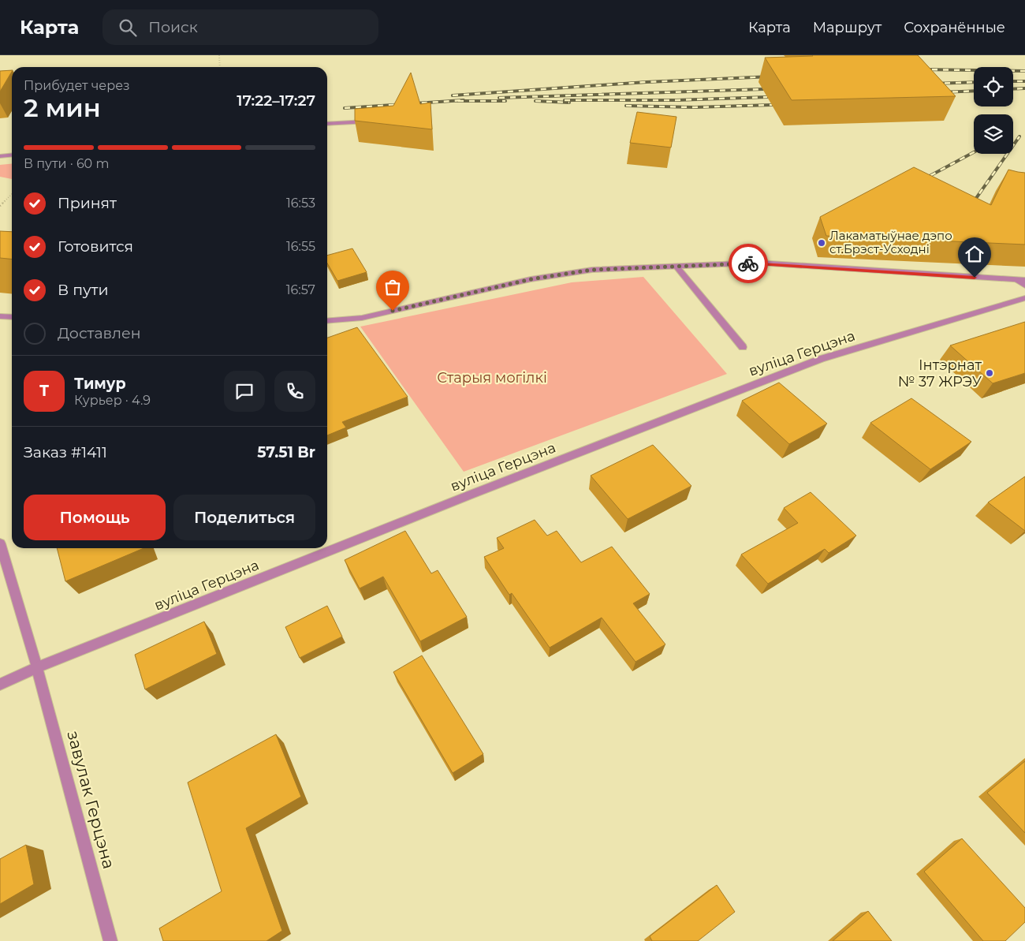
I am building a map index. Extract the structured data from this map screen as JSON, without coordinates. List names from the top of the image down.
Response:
{
  "streets": {
    "street": ["вуліца Герцэна", "завулак Герцэна"]
  },
  "crossings": [
    ["вуліца Герцэна", "завулак Герцэна"]
  ],
  "parks": ["Старыя могілкі"],
  "places": ["Лакаматыўнае дэпо ст.Брэст-Усходні", "Інтэрнат № 37 ЖРЭУ"],
  "page": {
    "header": "Карта",
    "search": "Поиск",
    "nav": ["Карта", "Маршрут", "Сохранённые"],
    "heading": ["2 мин", "Прибудет через", "17:22–17:27"],
    "panel": [
      "Тимур",
      "Курьер · 4.9",
      "Заказ #1411",
      "57.51 Br"
    ],
    "bar": "В пути · 60 m",
    "list": [
      ["Принят", "16:53"],
      ["Готовится", "16:55"],
      ["В пути", "16:57"],
      "Доставлен"
    ],
    "round": "Т",
    "buttons": ["Помощь", "Поделиться"]
  }
}
